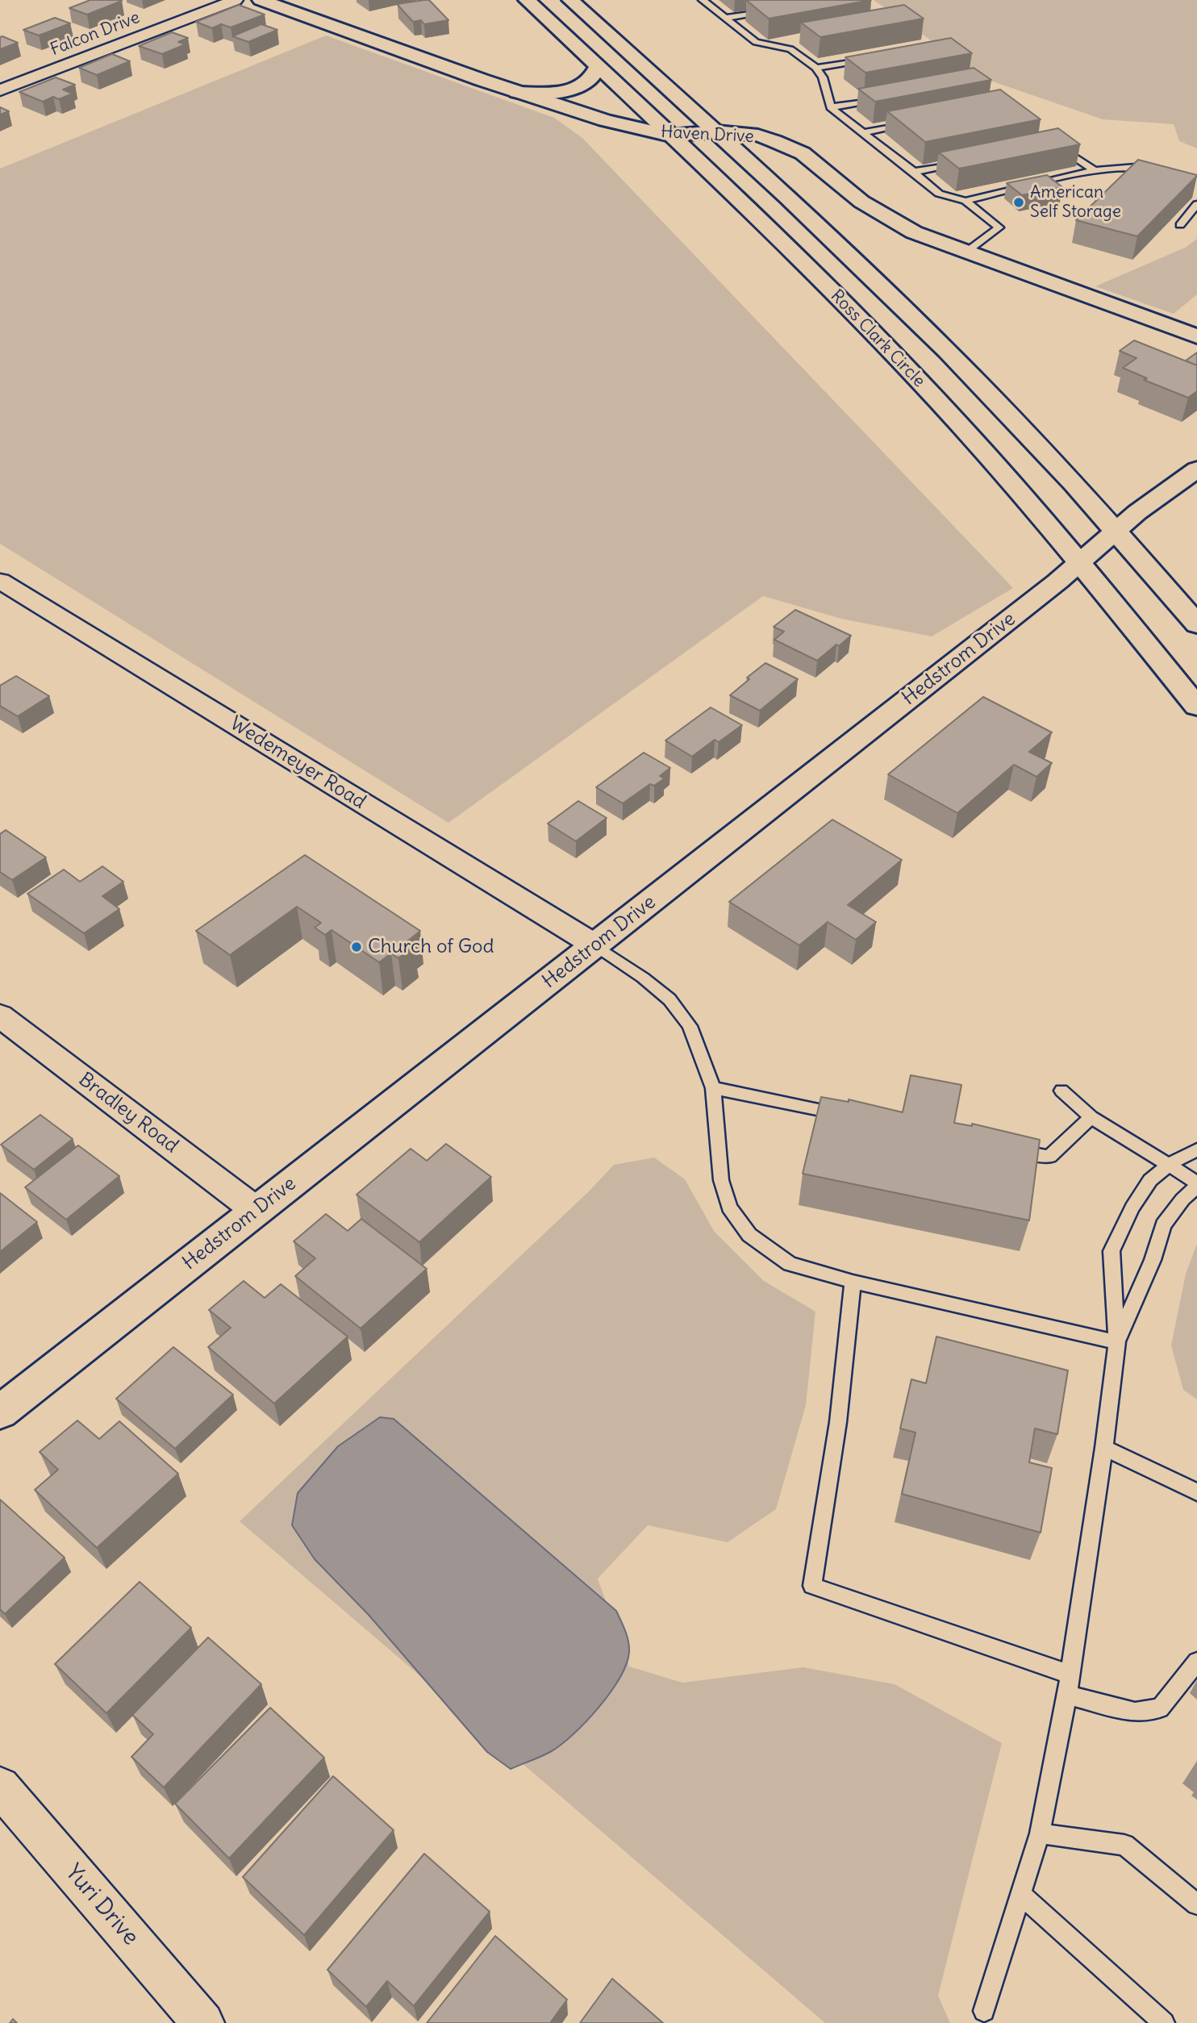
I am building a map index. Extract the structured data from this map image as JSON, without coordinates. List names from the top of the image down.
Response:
{
  "streets": {
    "main road": ["Haven Drive", "Ross Clark Circle", "Hedstrom Drive"],
    "street": [
      "Falcon Drive",
      "Wedemeyer Road",
      "Bradley Road",
      "Yuri Drive"
    ]
  },
  "crossings": [
    ["Haven Drive", "Ross Clark Circle"],
    ["Ross Clark Circle", "Hedstrom Drive"],
    ["Hedstrom Drive", "Wedemeyer Road"],
    ["Hedstrom Drive", "Bradley Road"]
  ],
  "places": ["American Self Storage", "Church of God"]
}
